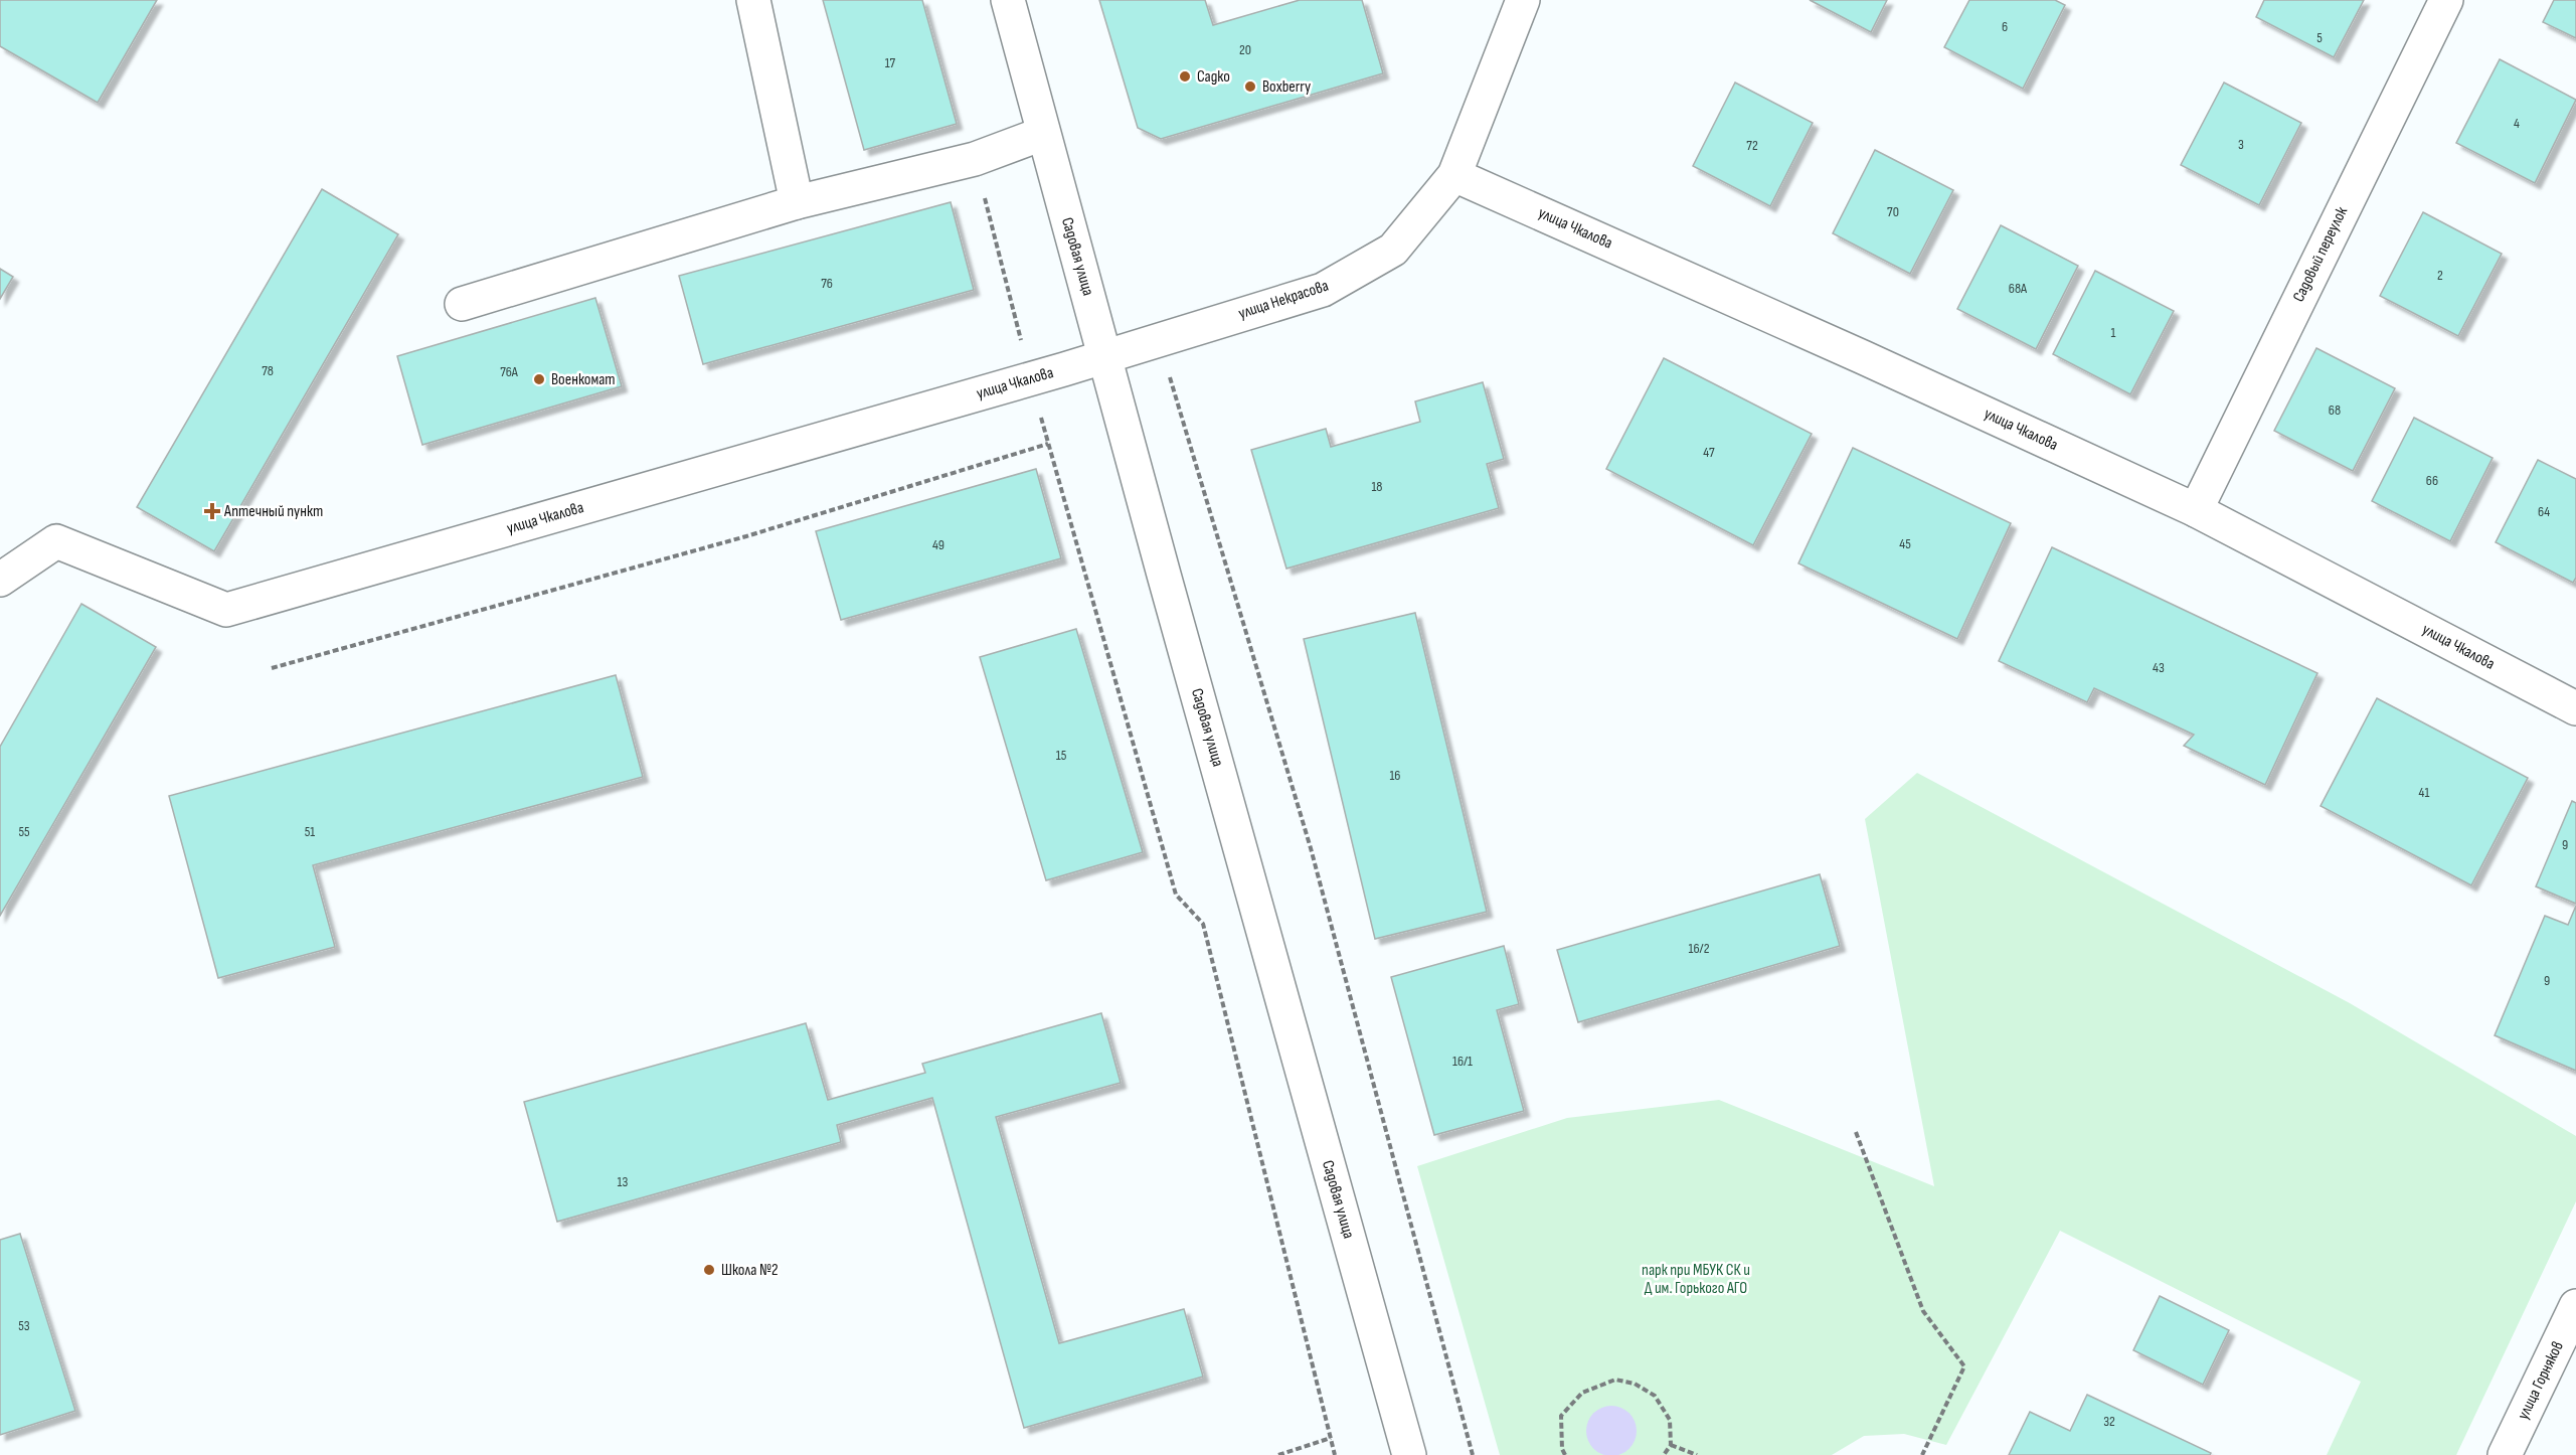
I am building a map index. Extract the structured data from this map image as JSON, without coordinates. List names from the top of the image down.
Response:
{
  "streets": {
    "street": [
      "улица Чкалова",
      "Садовый переулок",
      "Садовая улица",
      "улица Некрасова",
      "улица Горняков"
    ]
  },
  "crossings": [
    ["улица Чкалова", "Садовый переулок"],
    ["улица Чкалова", "Садовая улица"],
    ["улица Чкалова", "улица Некрасова"],
    ["Садовая улица", "улица Некрасова"]
  ],
  "parks": ["парк при МБУК СК и Д им. Горького АГО"],
  "places": {
    "other": [
      "Садко",
      "Boxberry",
      "Военкомат",
      "Школа №2"
    ],
    "health": ["Аптечный пункт"]
  },
  "house_numbers": [
    "6",
    "5",
    "20",
    "17",
    "4",
    "3",
    "72",
    "70",
    "2",
    "76",
    "68А",
    "1",
    "78",
    "76А",
    "68",
    "47",
    "66",
    "18",
    "64",
    "45",
    "49",
    "43",
    "15",
    "16",
    "41",
    "55",
    "51",
    "9",
    "16/2",
    "9",
    "16/1",
    "13",
    "53",
    "32"
  ]
}
